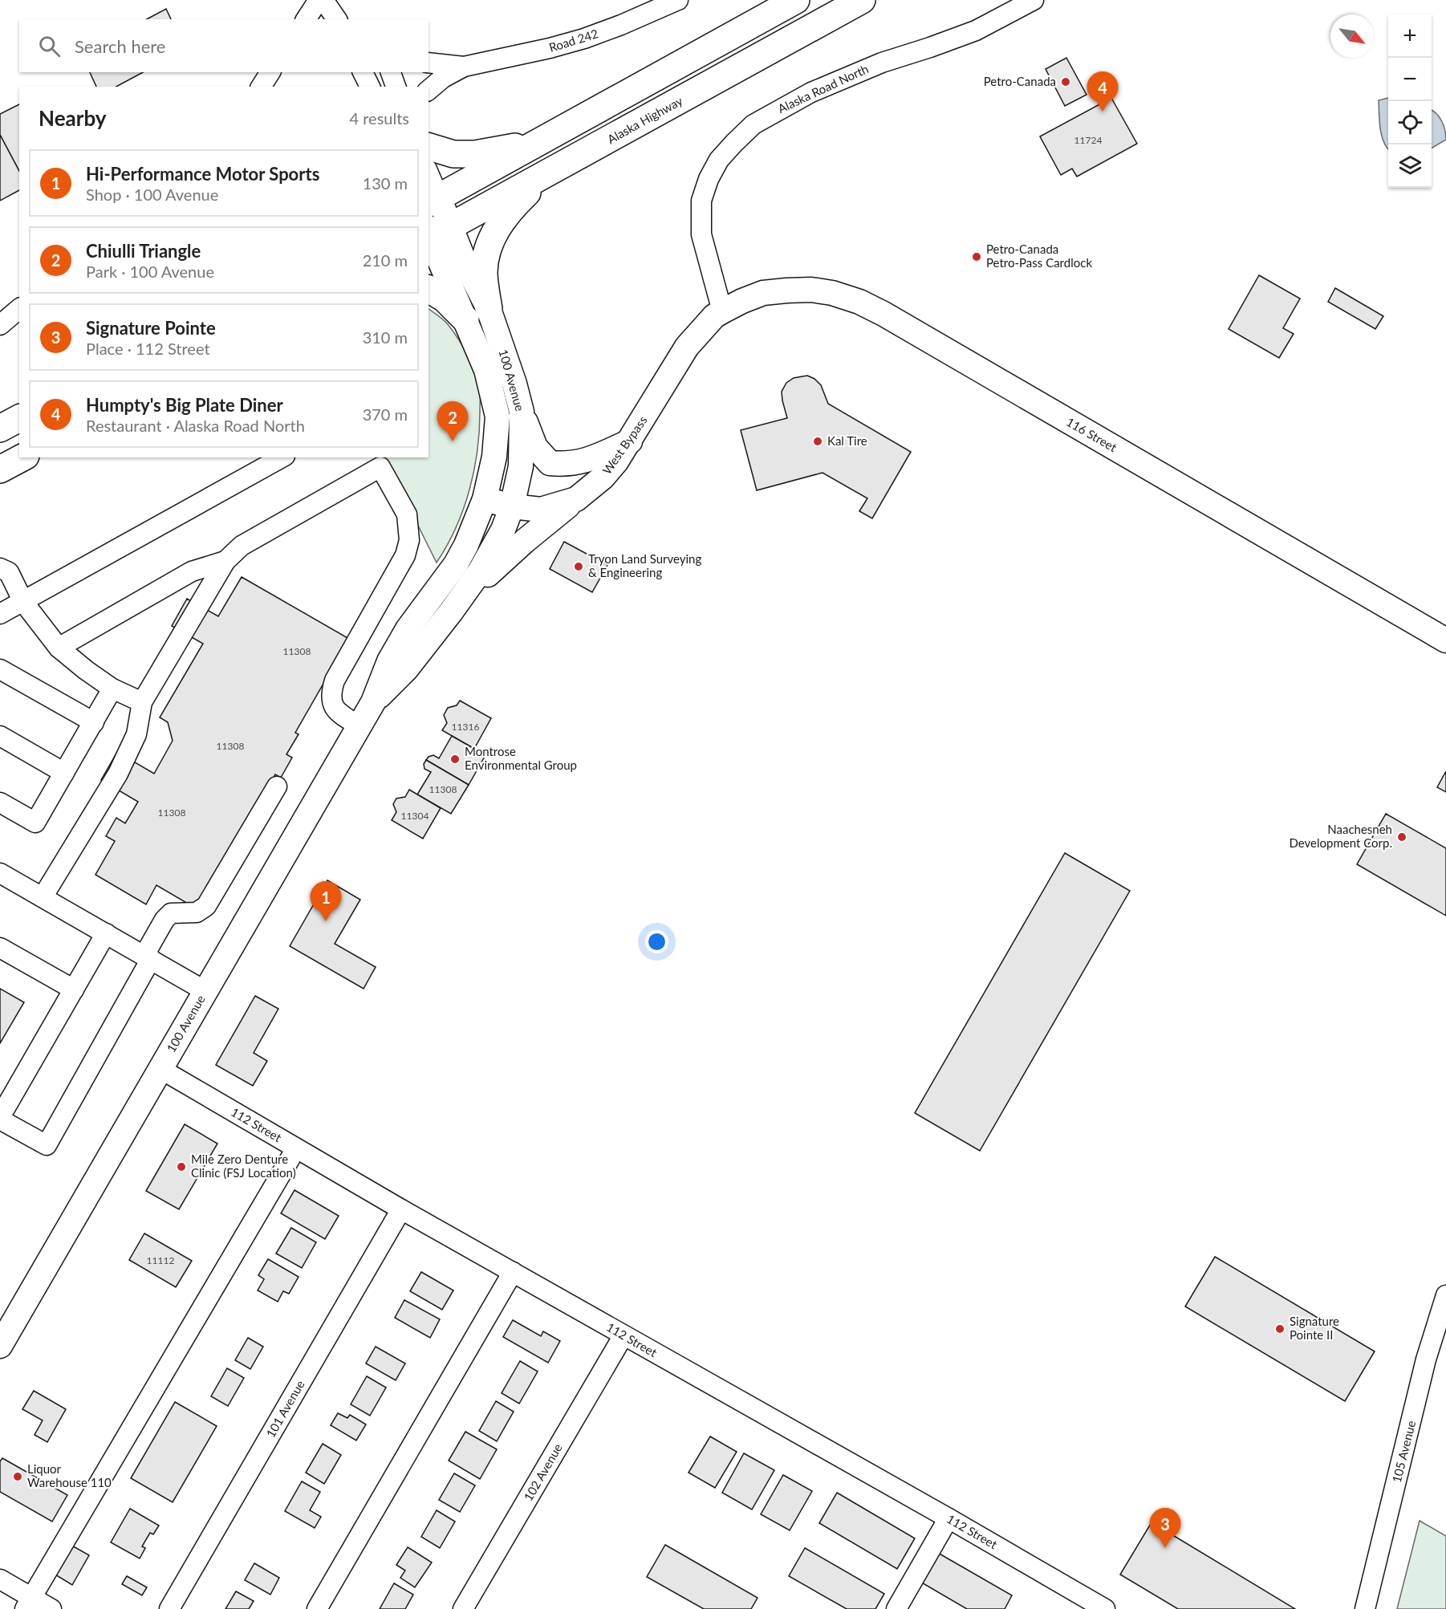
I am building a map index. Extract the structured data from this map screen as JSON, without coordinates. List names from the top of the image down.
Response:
{
  "streets": {
    "highway": ["Alaska Highway"],
    "main road": ["100 Avenue", "116 Street", "West Bypass"],
    "street": [
      "Road 242",
      "Alaska Road North",
      "112 Street",
      "101 Avenue",
      "105 Avenue",
      "102 Avenue"
    ]
  },
  "crossings": [
    ["Alaska Road North", "116 Street"],
    ["Alaska Road North", "West Bypass"],
    ["Alaska Highway", "100 Avenue"],
    ["100 Avenue", "West Bypass"],
    ["100 Avenue", "112 Street"],
    ["116 Street", "West Bypass"],
    ["112 Street", "101 Avenue"],
    ["112 Street", "102 Avenue"]
  ],
  "places": [
    "Petro-Canada",
    "Petro-Canada Petro-Pass Cardlock",
    "Kal Tire",
    "Tryon Land Surveying & Engineering",
    "Montrose Environmental Group",
    "Naachesneh Development Corp.",
    "Mile Zero Denture Clinic (FSJ Location)",
    "Signature Pointe II",
    "Liquor Warehouse 110"
  ],
  "house_numbers": [
    "11724",
    "11308",
    "11316",
    "11308",
    "11308",
    "11308",
    "11304",
    "11112"
  ],
  "north": "bottom right",
  "page": {
    "map_buttons": ["+", "−"],
    "search": "Search here",
    "pins": [
      "4",
      "2",
      "1",
      "3"
    ],
    "heading": ["Nearby", "4 results"],
    "list": [
      {
        "mark": "1",
        "name": "Hi-Performance Motor Sports",
        "note": "Shop · 100 Avenue",
        "value": "130 m"
      },
      {
        "mark": "2",
        "name": "Chiulli Triangle",
        "note": "Park · 100 Avenue",
        "value": "210 m"
      },
      {
        "mark": "3",
        "name": "Signature Pointe",
        "note": "Place · 112 Street",
        "value": "310 m"
      },
      {
        "mark": "4",
        "name": "Humpty's Big Plate Diner",
        "note": "Restaurant · Alaska Road North",
        "value": "370 m"
      }
    ]
  }
}
